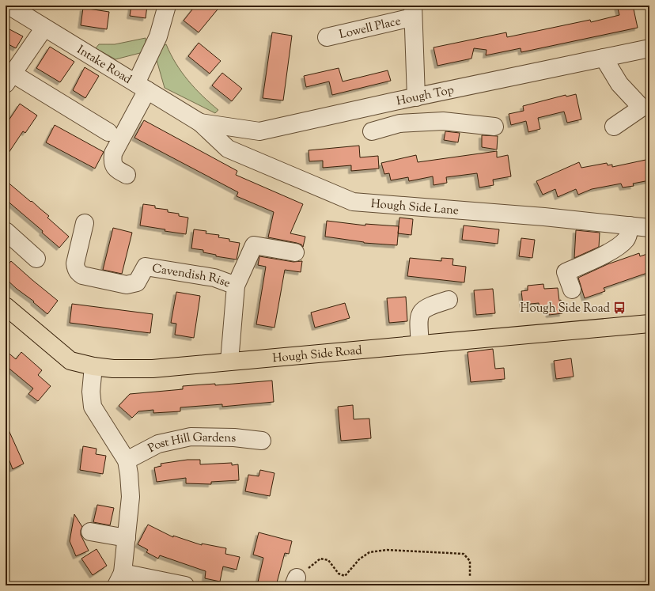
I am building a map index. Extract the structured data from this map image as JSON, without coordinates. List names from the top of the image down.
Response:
{
  "streets": {
    "main road": ["Hough Side Road"],
    "street": [
      "Lowell Place",
      "Intake Road",
      "Hough Top",
      "Hough Side Lane",
      "Cavendish Rise",
      "Post Hill Gardens"
    ]
  },
  "crossings": [
    ["Intake Road", "Hough Top"],
    ["Intake Road", "Hough Side Lane"],
    ["Hough Top", "Hough Side Lane"],
    ["Cavendish Rise", "Hough Side Road"]
  ],
  "places": {
    "bus stop": ["Hough Side Road"]
  }
}
